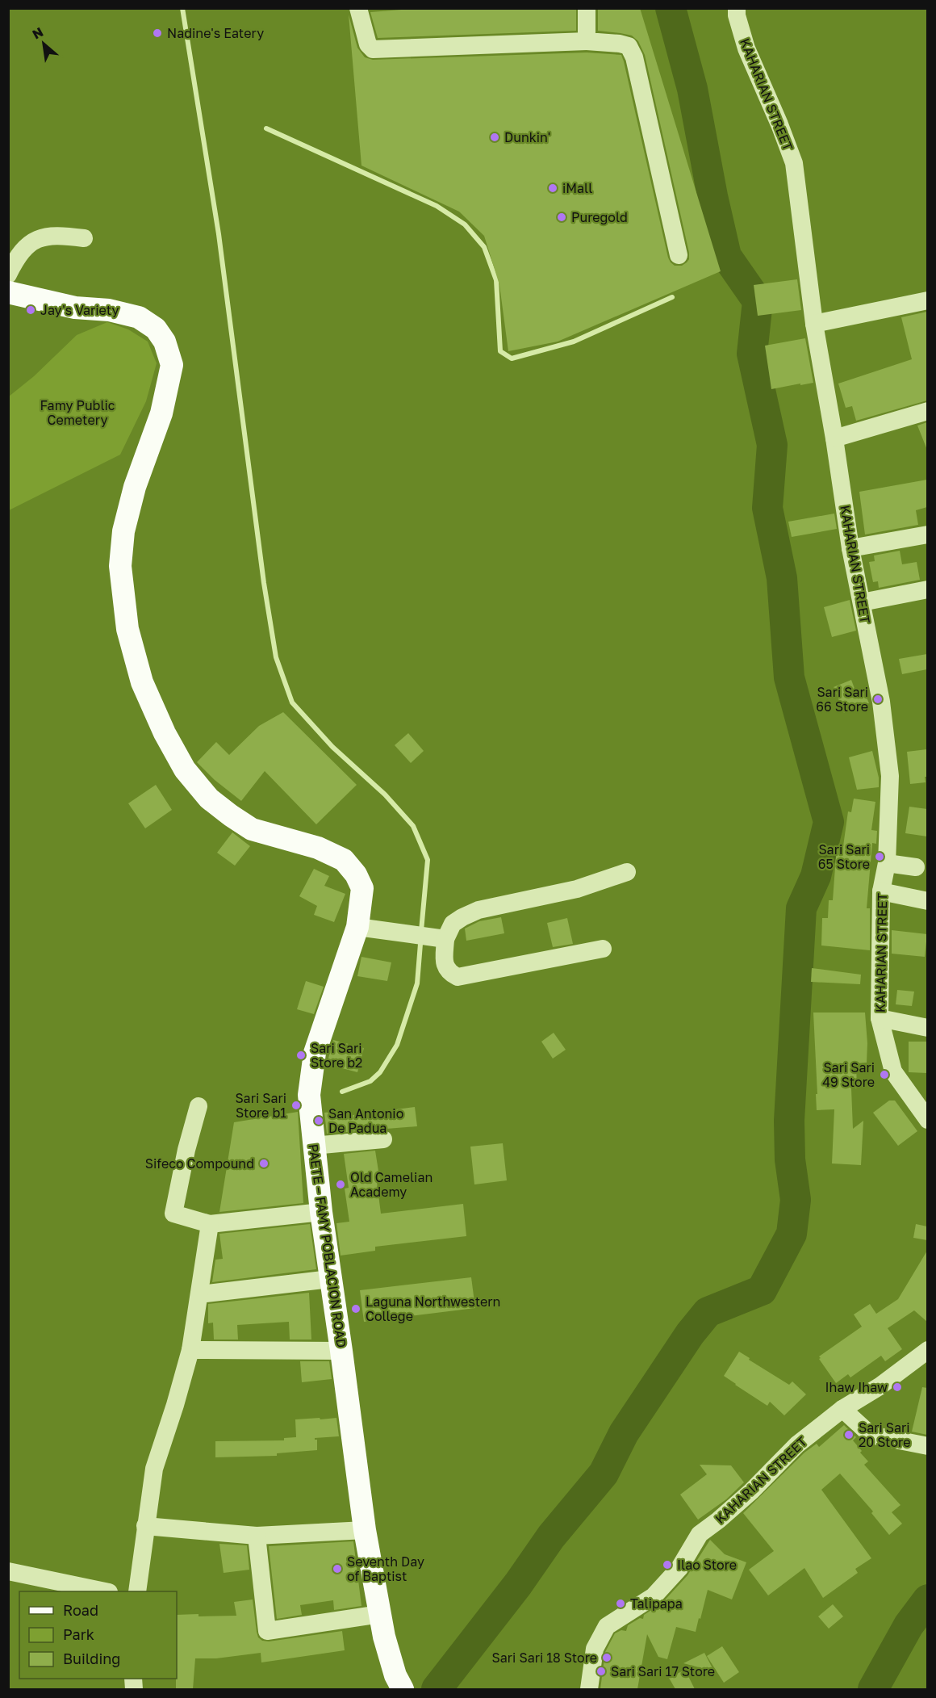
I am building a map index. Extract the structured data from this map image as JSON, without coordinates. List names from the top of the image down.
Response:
{
  "streets": {
    "main road": ["PAETE – FAMY POBLACION ROAD"],
    "street": ["KAHARIAN STREET"]
  },
  "parks": ["Famy Public Cemetery"],
  "places": [
    "Nadine's Eatery",
    "Dunkin'",
    "iMall",
    "Puregold",
    "Jay's Variety",
    "Sari Sari 66 Store",
    "Sari Sari 65 Store",
    "Sari Sari Store b2",
    "Sari Sari 49 Store",
    "Sari Sari Store b1",
    "San Antonio De Padua",
    "Sifeco Compound",
    "Old Camelian Academy",
    "Laguna Northwestern College",
    "Ihaw Ihaw",
    "Sari Sari 20 Store",
    "Ilao Store",
    "Seventh Day of Baptist",
    "Talipapa",
    "Sari Sari 18 Store",
    "Sari Sari 17 Store"
  ],
  "legend": ["Road", "Park", "Building"],
  "north": "top left"
}
